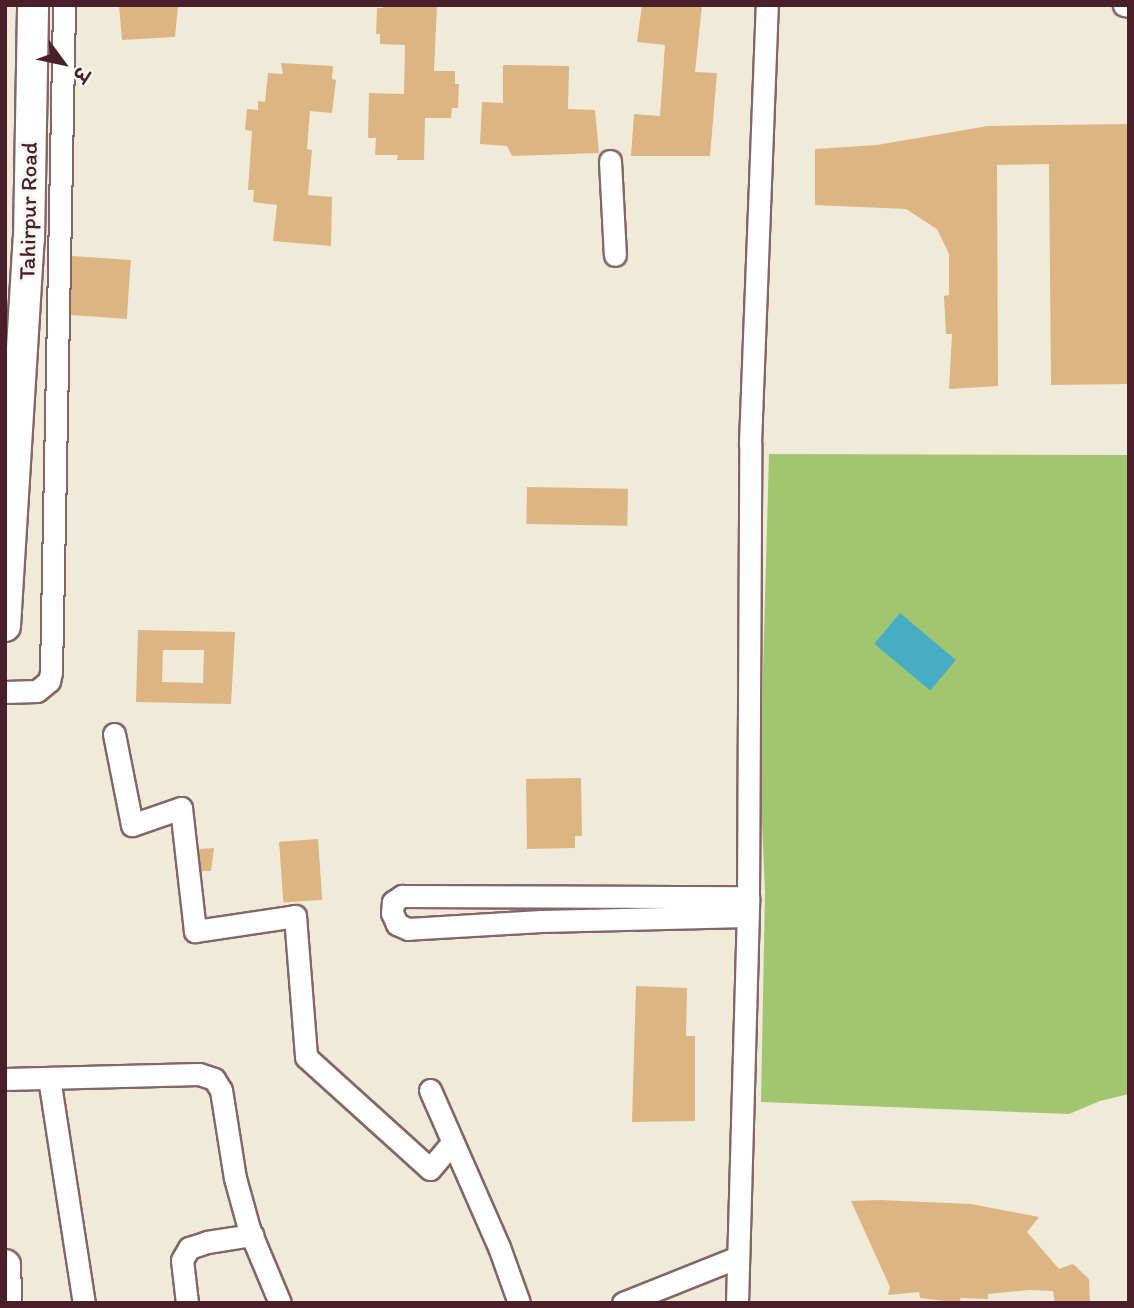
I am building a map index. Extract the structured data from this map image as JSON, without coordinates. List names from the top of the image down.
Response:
{
  "streets": {
    "main road": ["Tahirpur Road"]
  },
  "north": "bottom right"
}
